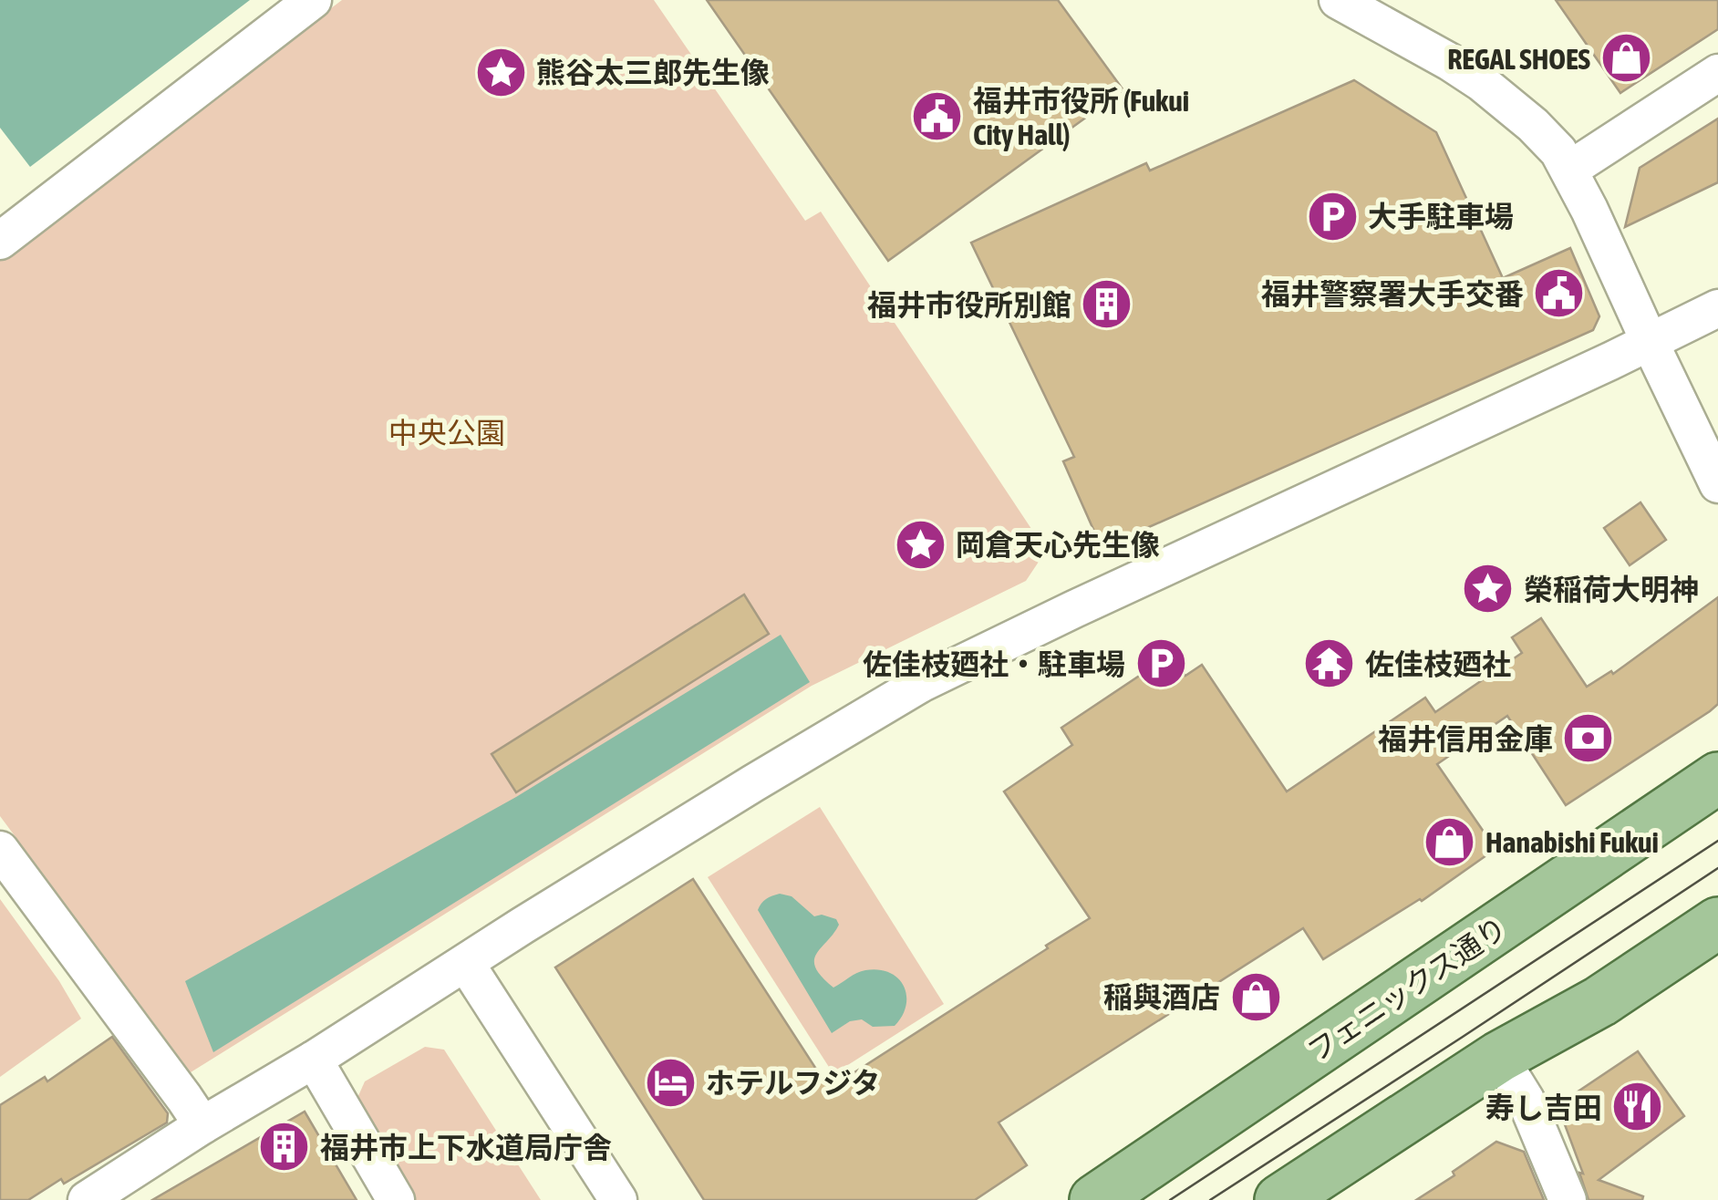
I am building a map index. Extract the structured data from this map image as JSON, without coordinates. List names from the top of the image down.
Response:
{
  "streets": {
    "main road": ["フェニックス通り"]
  },
  "parks": ["中央公園"],
  "places": {
    "shop": ["REGAL SHOES", "Hanabishi Fukui", "稲與酒店"],
    "place": ["熊谷太三郎先生像", "岡倉天心先生像", "榮稲荷大明神"],
    "public building": ["福井市役所 (Fukui City Hall)", "福井警察署大手交番"],
    "parking": ["大手駐車場", "佐佳枝廼社・駐車場"],
    "building": ["福井市役所別館", "福井市上下水道局庁舎"],
    "temple": ["佐佳枝廼社"],
    "bank": ["福井信用金庫"],
    "hotel": ["ホテルフジタ"],
    "restaurant": ["寿し吉田"]
  }
}
